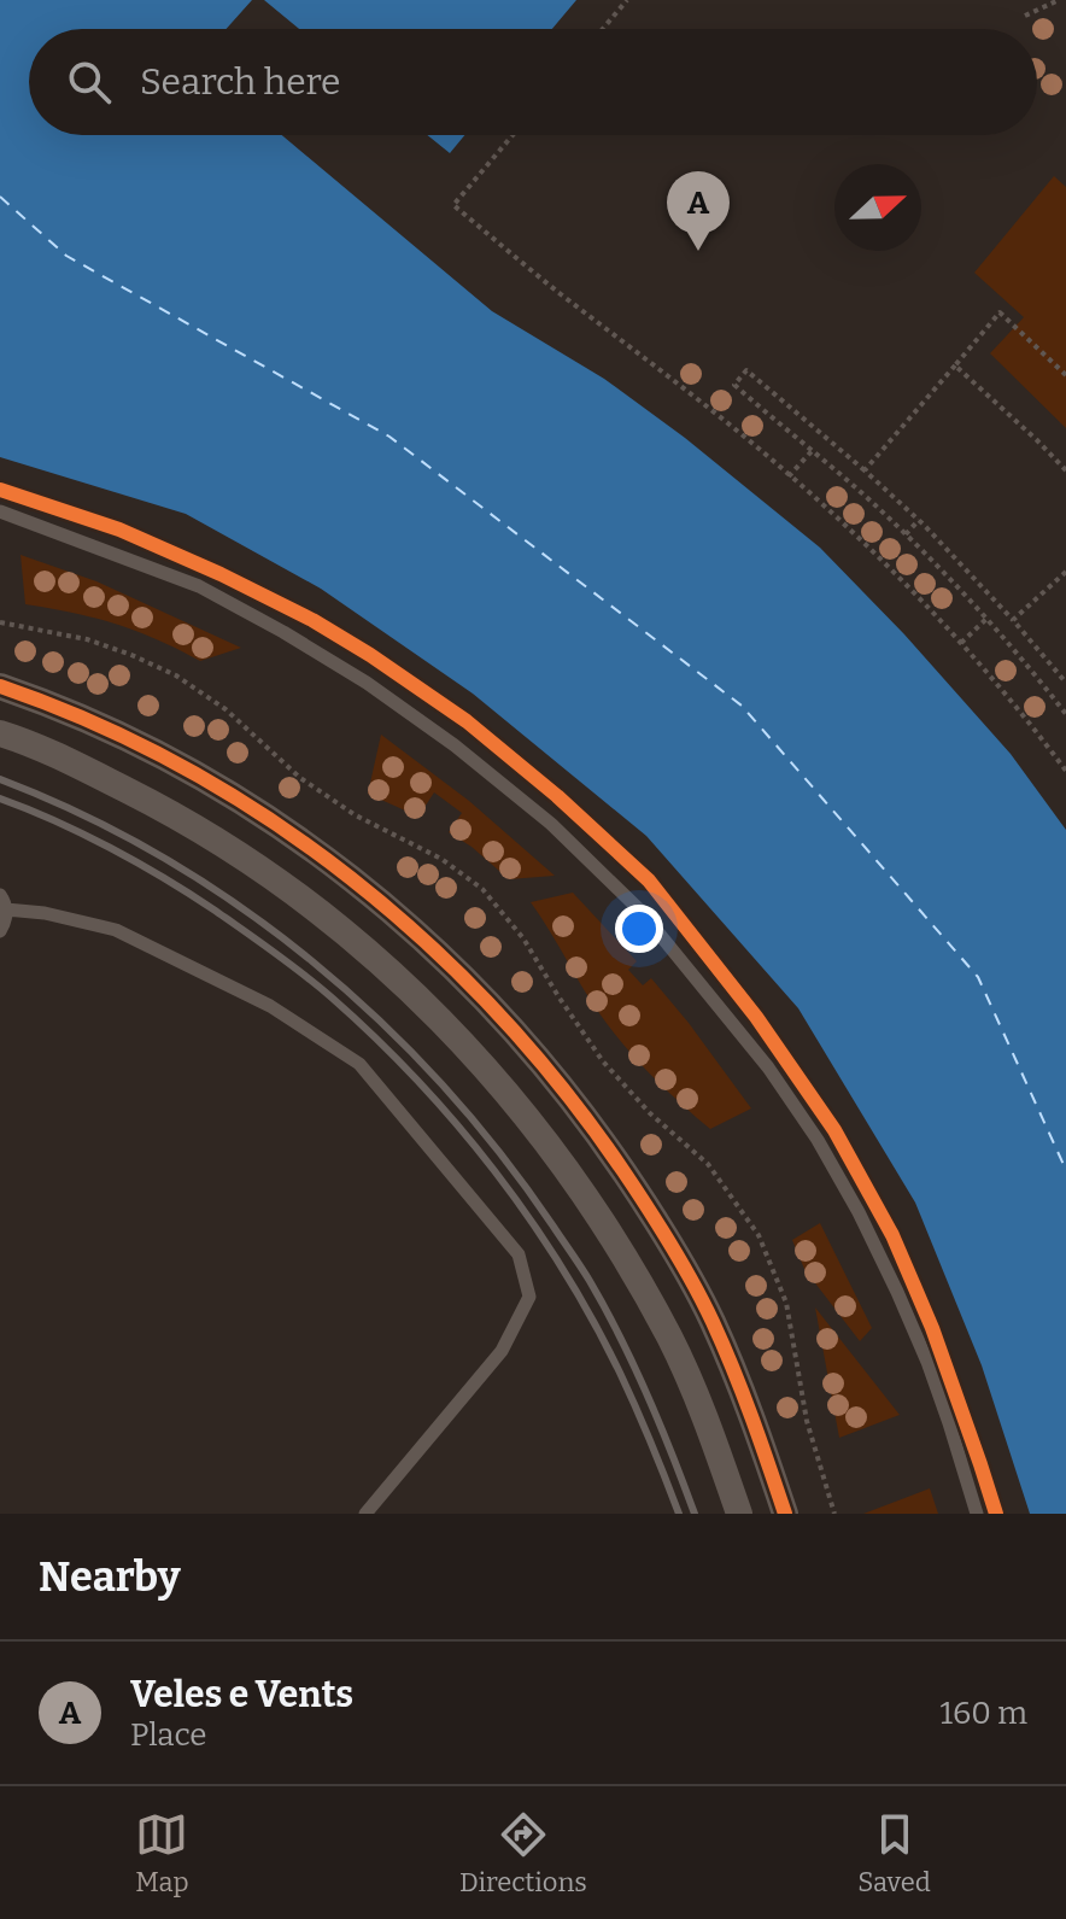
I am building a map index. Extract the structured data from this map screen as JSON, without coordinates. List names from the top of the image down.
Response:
{
  "north": "right",
  "page": {
    "search": "Search here",
    "pins": "A",
    "heading": "Nearby",
    "list": [
      {
        "mark": "A",
        "name": "Veles e Vents",
        "note": "Place",
        "value": "160 m"
      }
    ],
    "nav": ["Map", "Directions", "Saved"]
  }
}
